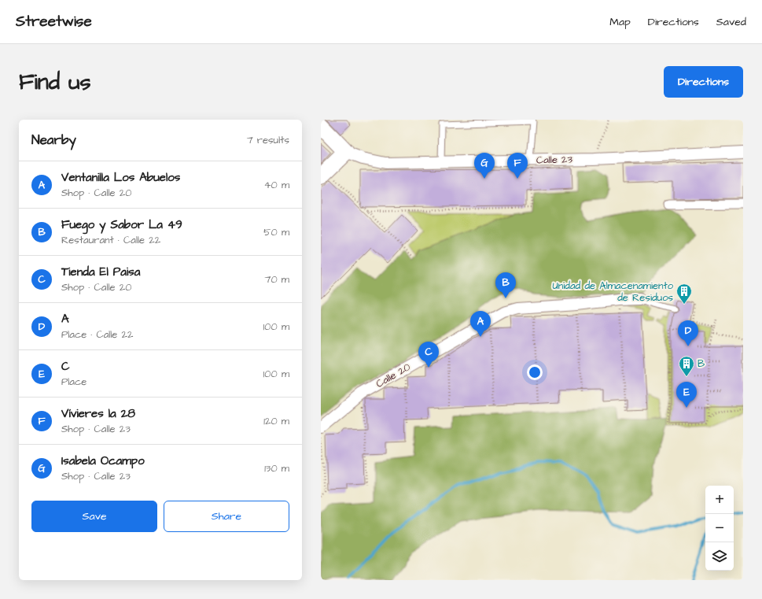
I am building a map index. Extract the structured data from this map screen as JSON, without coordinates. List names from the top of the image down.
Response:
{
  "streets": {
    "main road": ["Calle 23"],
    "street": ["Calle 20"]
  },
  "places": {
    "building": ["Unidad de Almacenamiento de Residuos", "B"]
  },
  "page": {
    "header": "Streetwise",
    "nav": ["Map", "Directions", "Saved"],
    "buttons": [
      "Directions",
      ["Save", "Share"]
    ],
    "title": "Find us",
    "heading": ["Nearby", "7 results"],
    "pins": [
      "F",
      "G",
      "B",
      "A",
      "D",
      "C",
      "E"
    ],
    "list": [
      {
        "mark": "A",
        "name": "Ventanilla Los Abuelos",
        "note": "Shop · Calle 20",
        "value": "40 m"
      },
      {
        "mark": "B",
        "name": "Fuego y Sabor La 49",
        "note": "Restaurant · Calle 22",
        "value": "50 m"
      },
      {
        "mark": "C",
        "name": "Tienda El Paisa",
        "note": "Shop · Calle 20",
        "value": "70 m"
      },
      {
        "mark": "D",
        "name": "A",
        "note": "Place · Calle 22",
        "value": "100 m"
      },
      {
        "mark": "E",
        "name": "C",
        "note": "Place",
        "value": "100 m"
      },
      {
        "mark": "F",
        "name": "Vívieres la 28",
        "note": "Shop · Calle 23",
        "value": "120 m"
      },
      {
        "mark": "G",
        "name": "Isabela Ocampo",
        "note": "Shop · Calle 23",
        "value": "130 m"
      }
    ],
    "map_buttons": ["+", "−"]
  }
}
